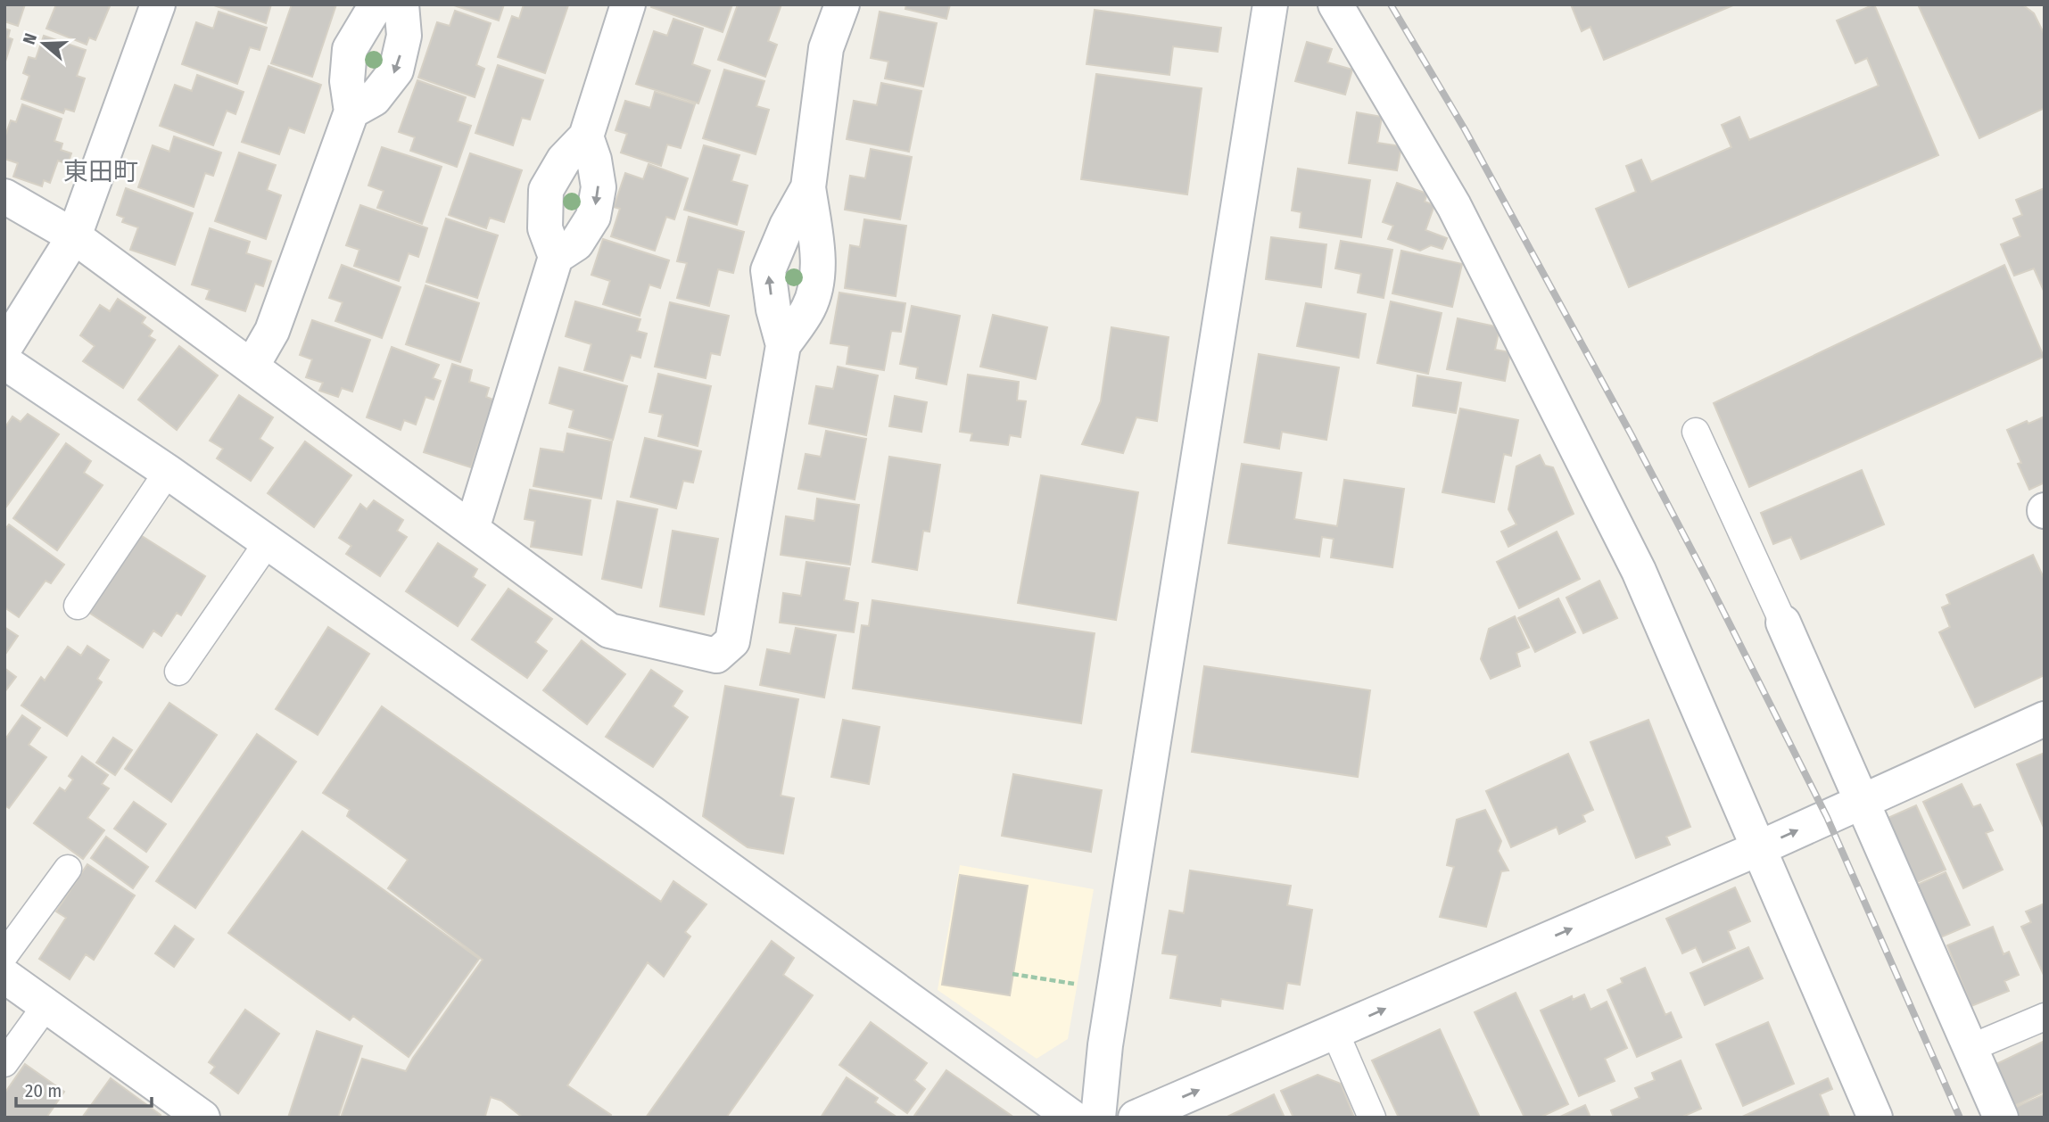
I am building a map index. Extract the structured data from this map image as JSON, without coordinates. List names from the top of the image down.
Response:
{
  "districts": ["東田町"],
  "scale_bar": "20 m",
  "north": "left"
}
